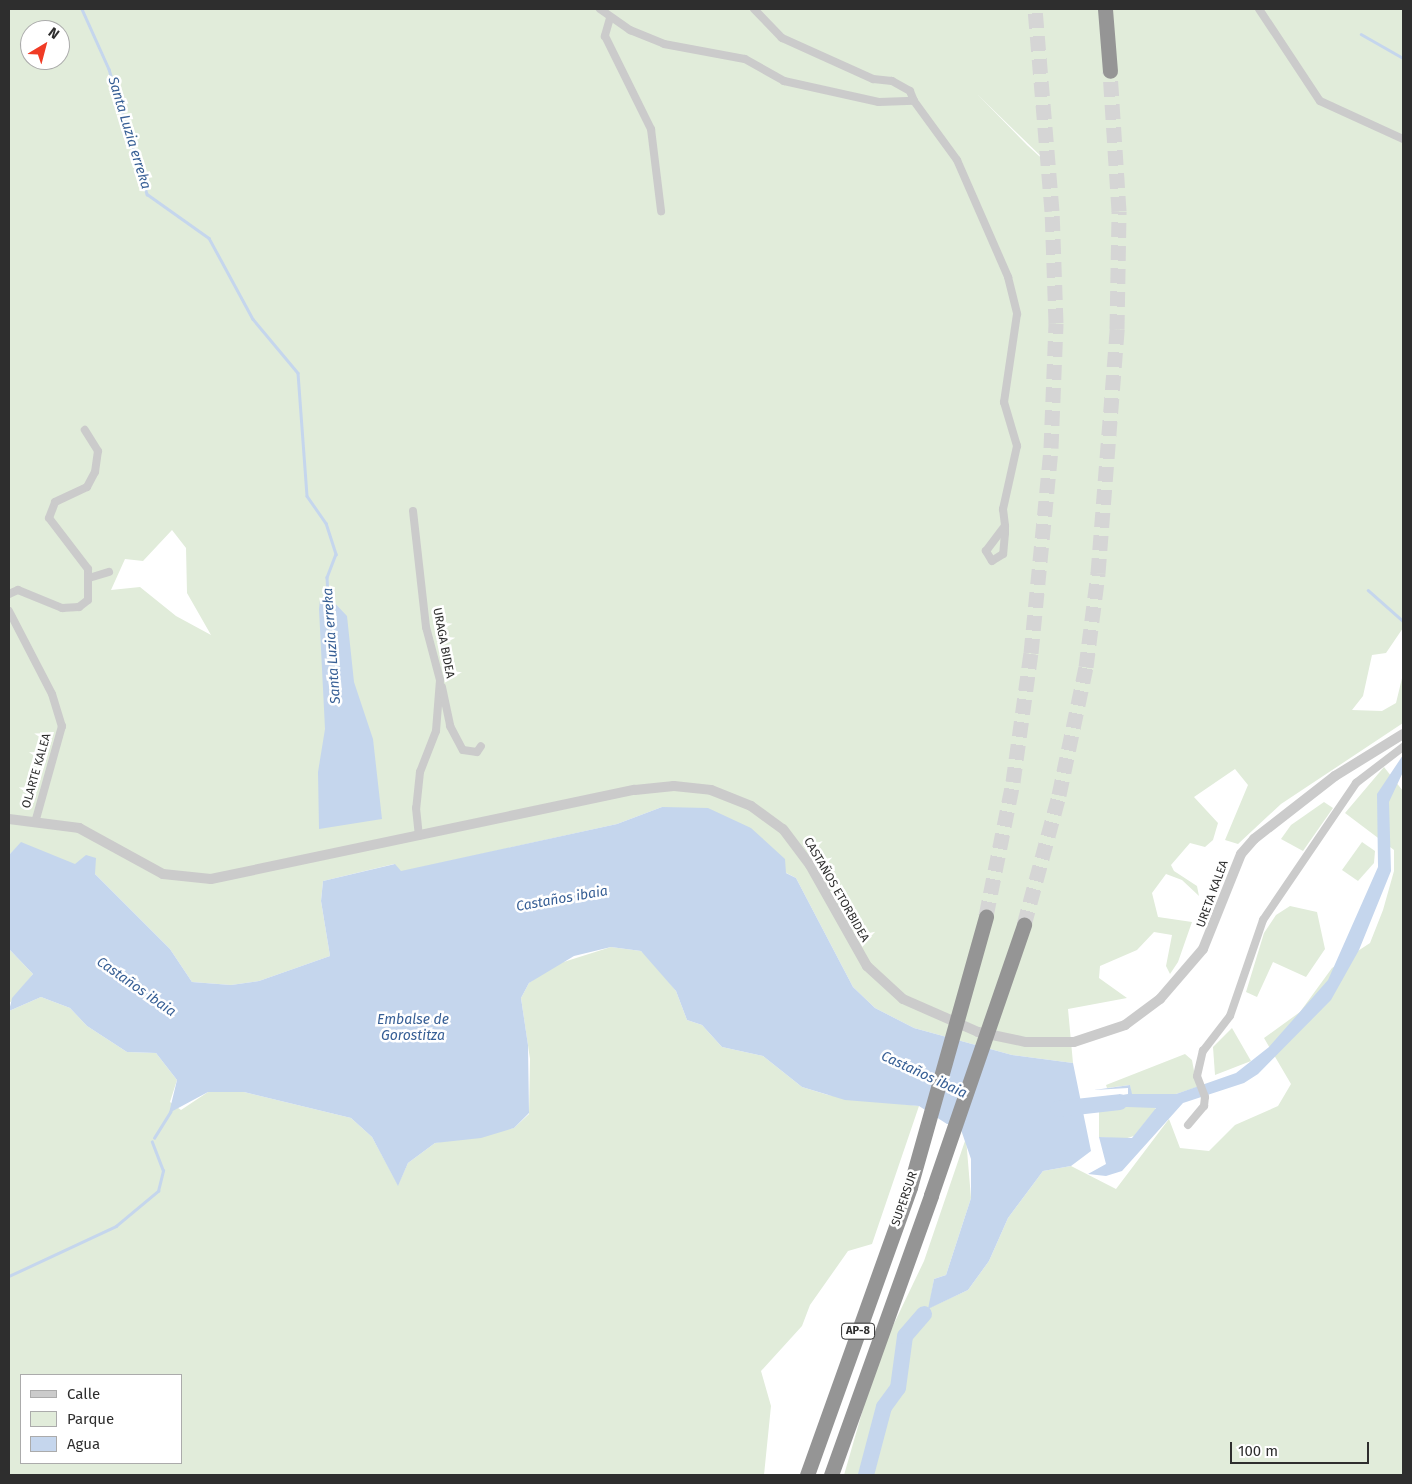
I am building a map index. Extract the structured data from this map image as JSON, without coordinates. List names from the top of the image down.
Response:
{
  "streets": {
    "highway": ["SUPERSUR", "AP-8"],
    "street": [
      "URAGA BIDEA",
      "OLARTE KALEA",
      "CASTAÑOS ETORBIDEA",
      "URETA KALEA"
    ]
  },
  "crossings": [
    ["URAGA BIDEA", "OLARTE KALEA"],
    ["URAGA BIDEA", "CASTAÑOS ETORBIDEA"],
    ["OLARTE KALEA", "CASTAÑOS ETORBIDEA"],
    ["CASTAÑOS ETORBIDEA", "URETA KALEA"]
  ],
  "water": ["Santa Luzia erreka", "Castaños ibaia", "Embalse de Gorostitza"],
  "legend": ["Calle", "Parque", "Agua"],
  "scale_bar": "100 m",
  "north": "top right"
}
